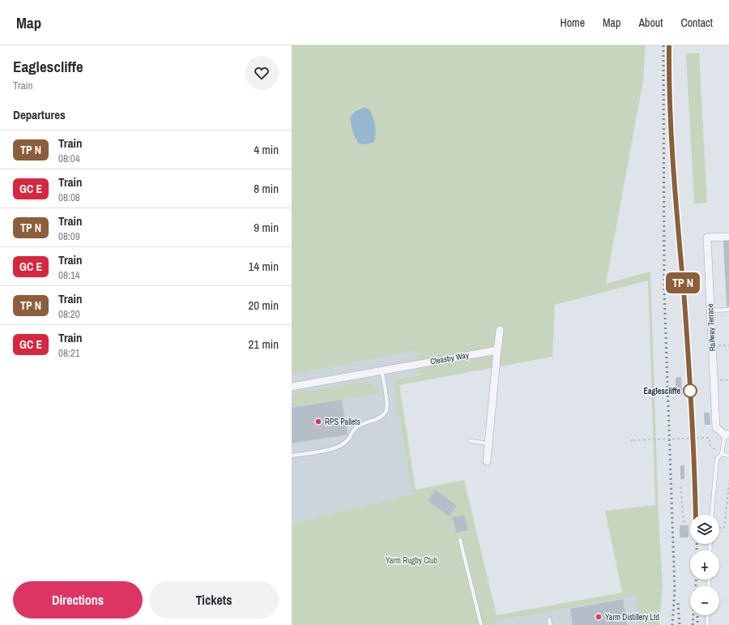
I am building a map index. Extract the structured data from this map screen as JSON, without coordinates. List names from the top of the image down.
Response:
{
  "streets": {
    "street": ["Railway Terrace", "Cleasby Way"]
  },
  "parks": ["Yarm Rugby Club"],
  "places": ["Eaglescliffe", "RPS Pallets", "Yarm Distillery Ltd"],
  "page": {
    "header": "Map",
    "nav": [
      "Home",
      "Map",
      "About",
      "Contact"
    ],
    "heading": [
      ["Eaglescliffe", "Train"],
      "Departures"
    ],
    "on_map": "TP N",
    "list": [
      {
        "mark": "TP N",
        "name": "Train",
        "note": "08:04",
        "value": "4 min"
      },
      {
        "mark": "GC E",
        "name": "Train",
        "note": "08:08",
        "value": "8 min"
      },
      {
        "mark": "TP N",
        "name": "Train",
        "note": "08:09",
        "value": "9 min"
      },
      {
        "mark": "GC E",
        "name": "Train",
        "note": "08:14",
        "value": "14 min"
      },
      {
        "mark": "TP N",
        "name": "Train",
        "note": "08:20",
        "value": "20 min"
      },
      {
        "mark": "GC E",
        "name": "Train",
        "note": "08:21",
        "value": "21 min"
      }
    ],
    "map_buttons": ["+", "−"],
    "buttons": ["Directions", "Tickets"]
  }
}
